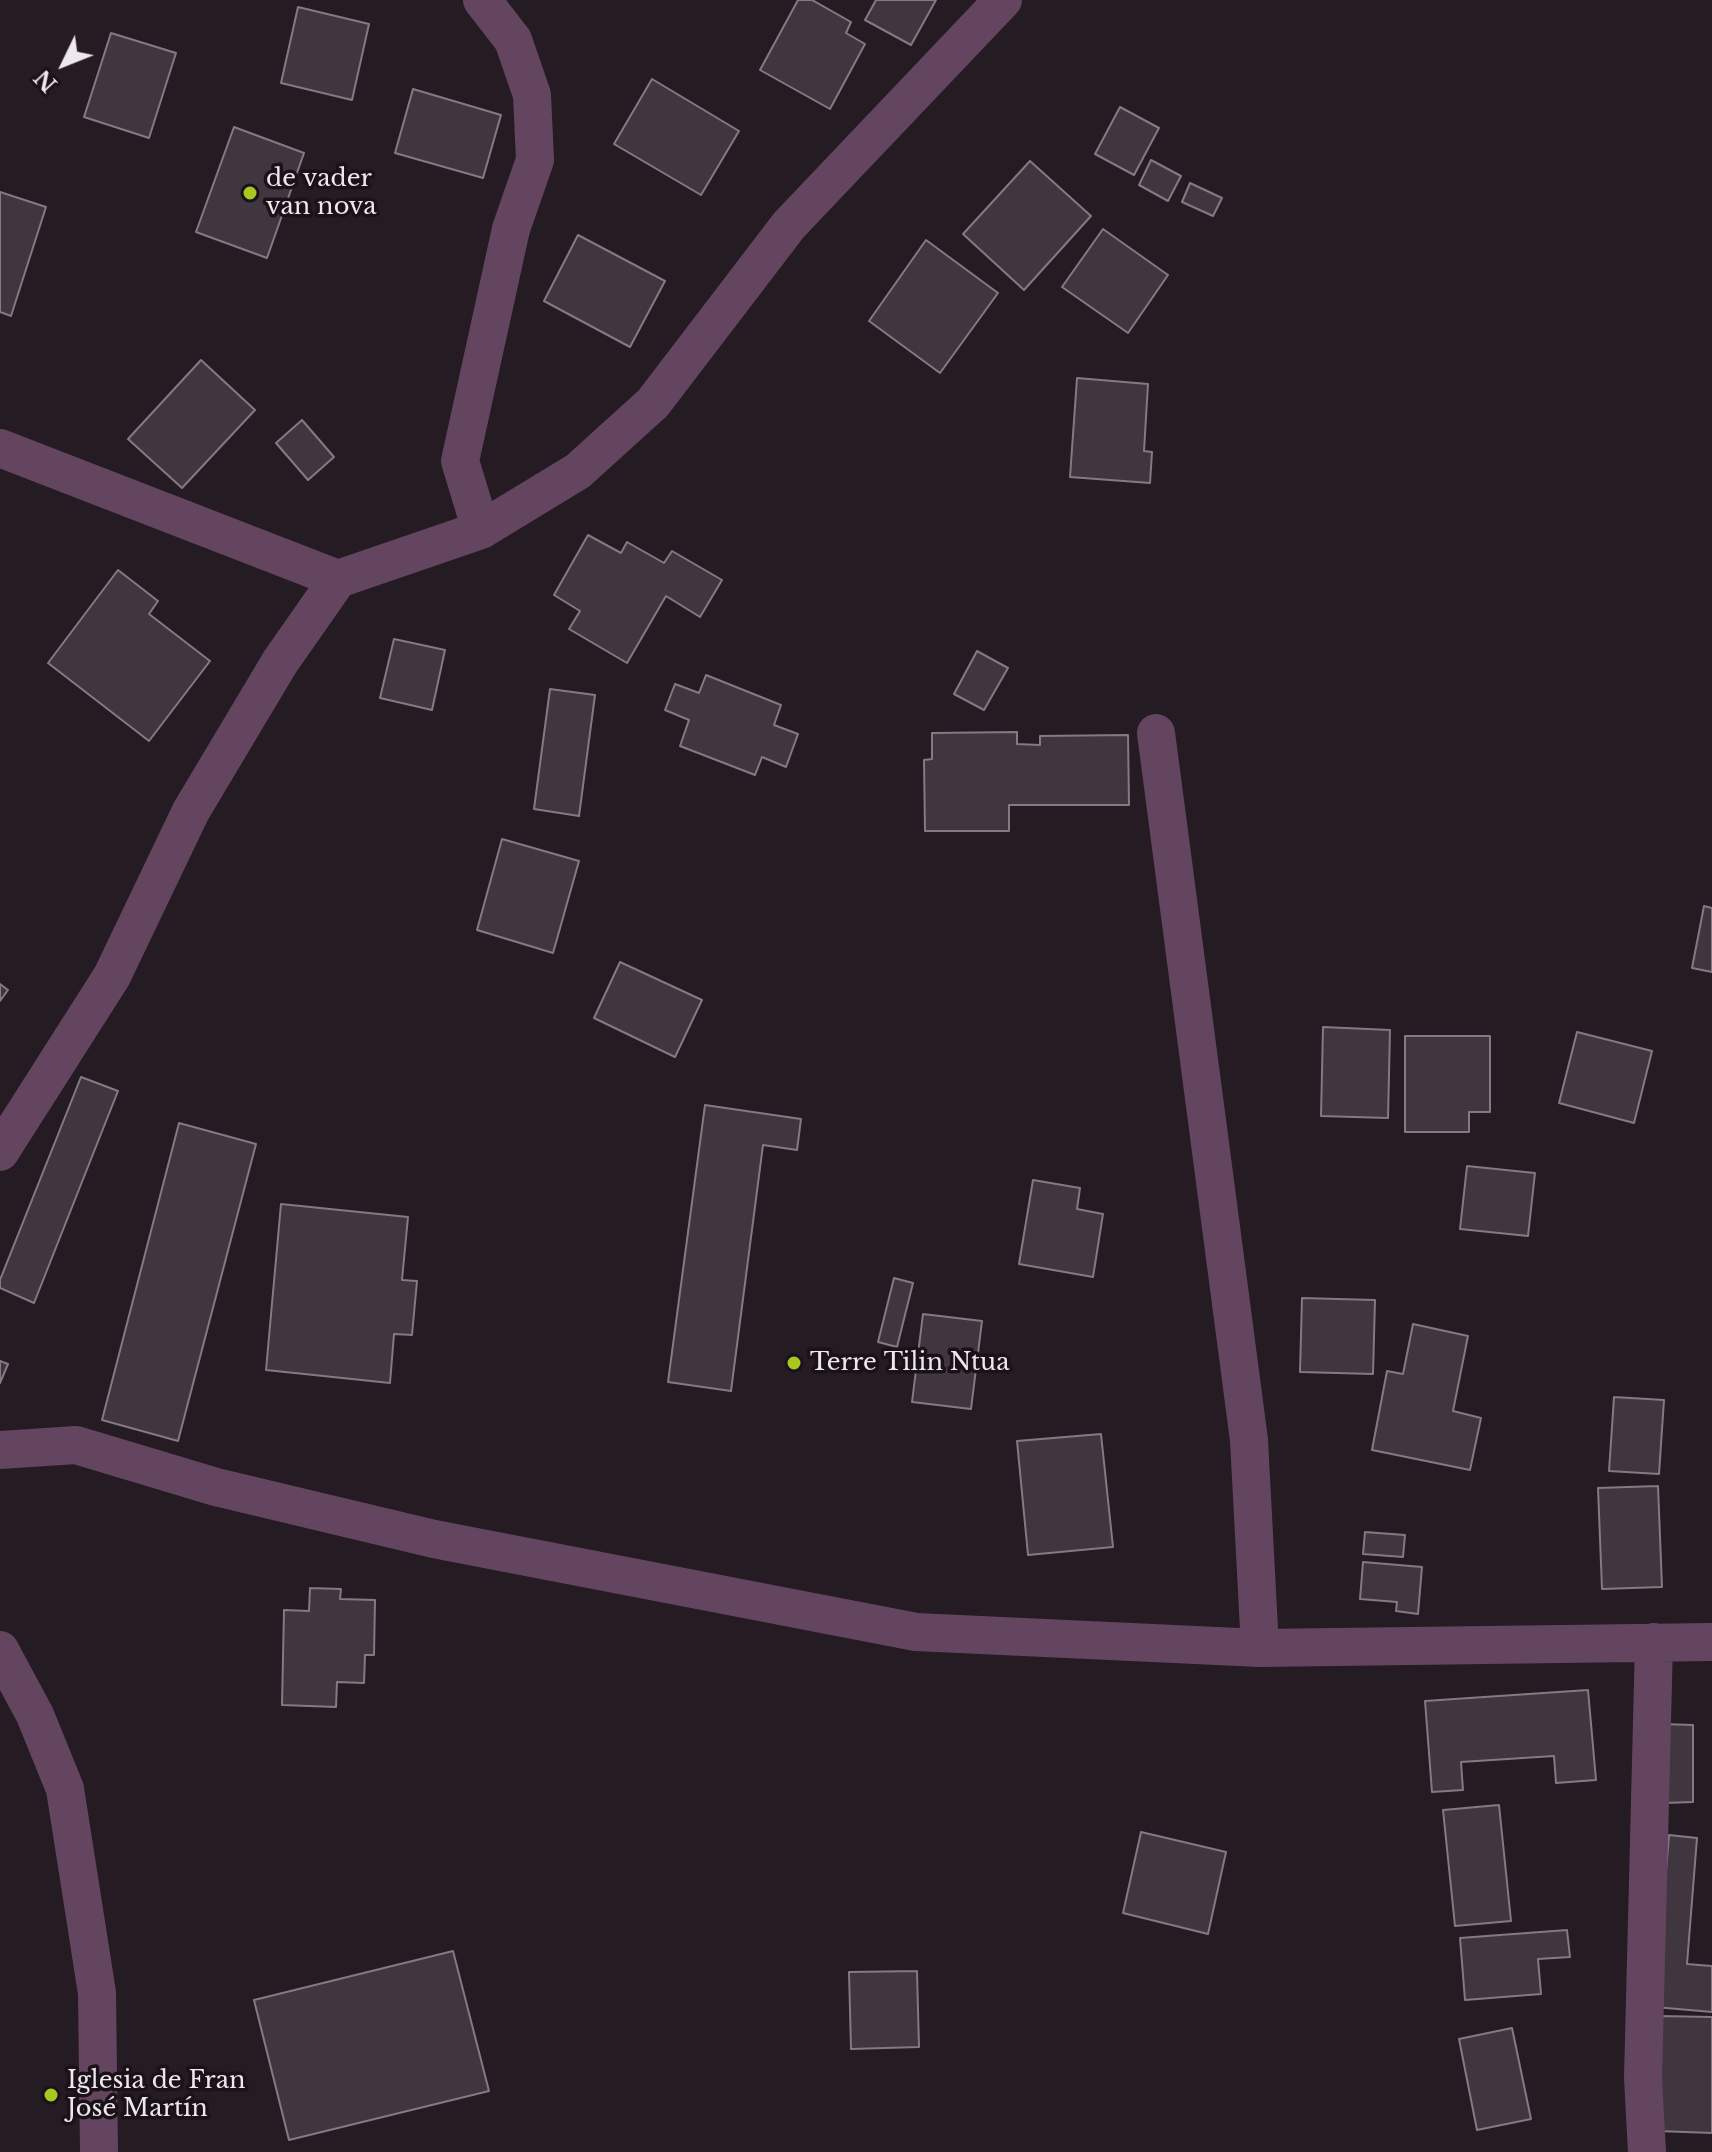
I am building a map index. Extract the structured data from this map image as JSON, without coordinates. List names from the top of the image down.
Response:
{
  "places": ["de vader van nova", "Terre Tilin Ntua", "Iglesia de Fran José Martín"],
  "north": "bottom left"
}
